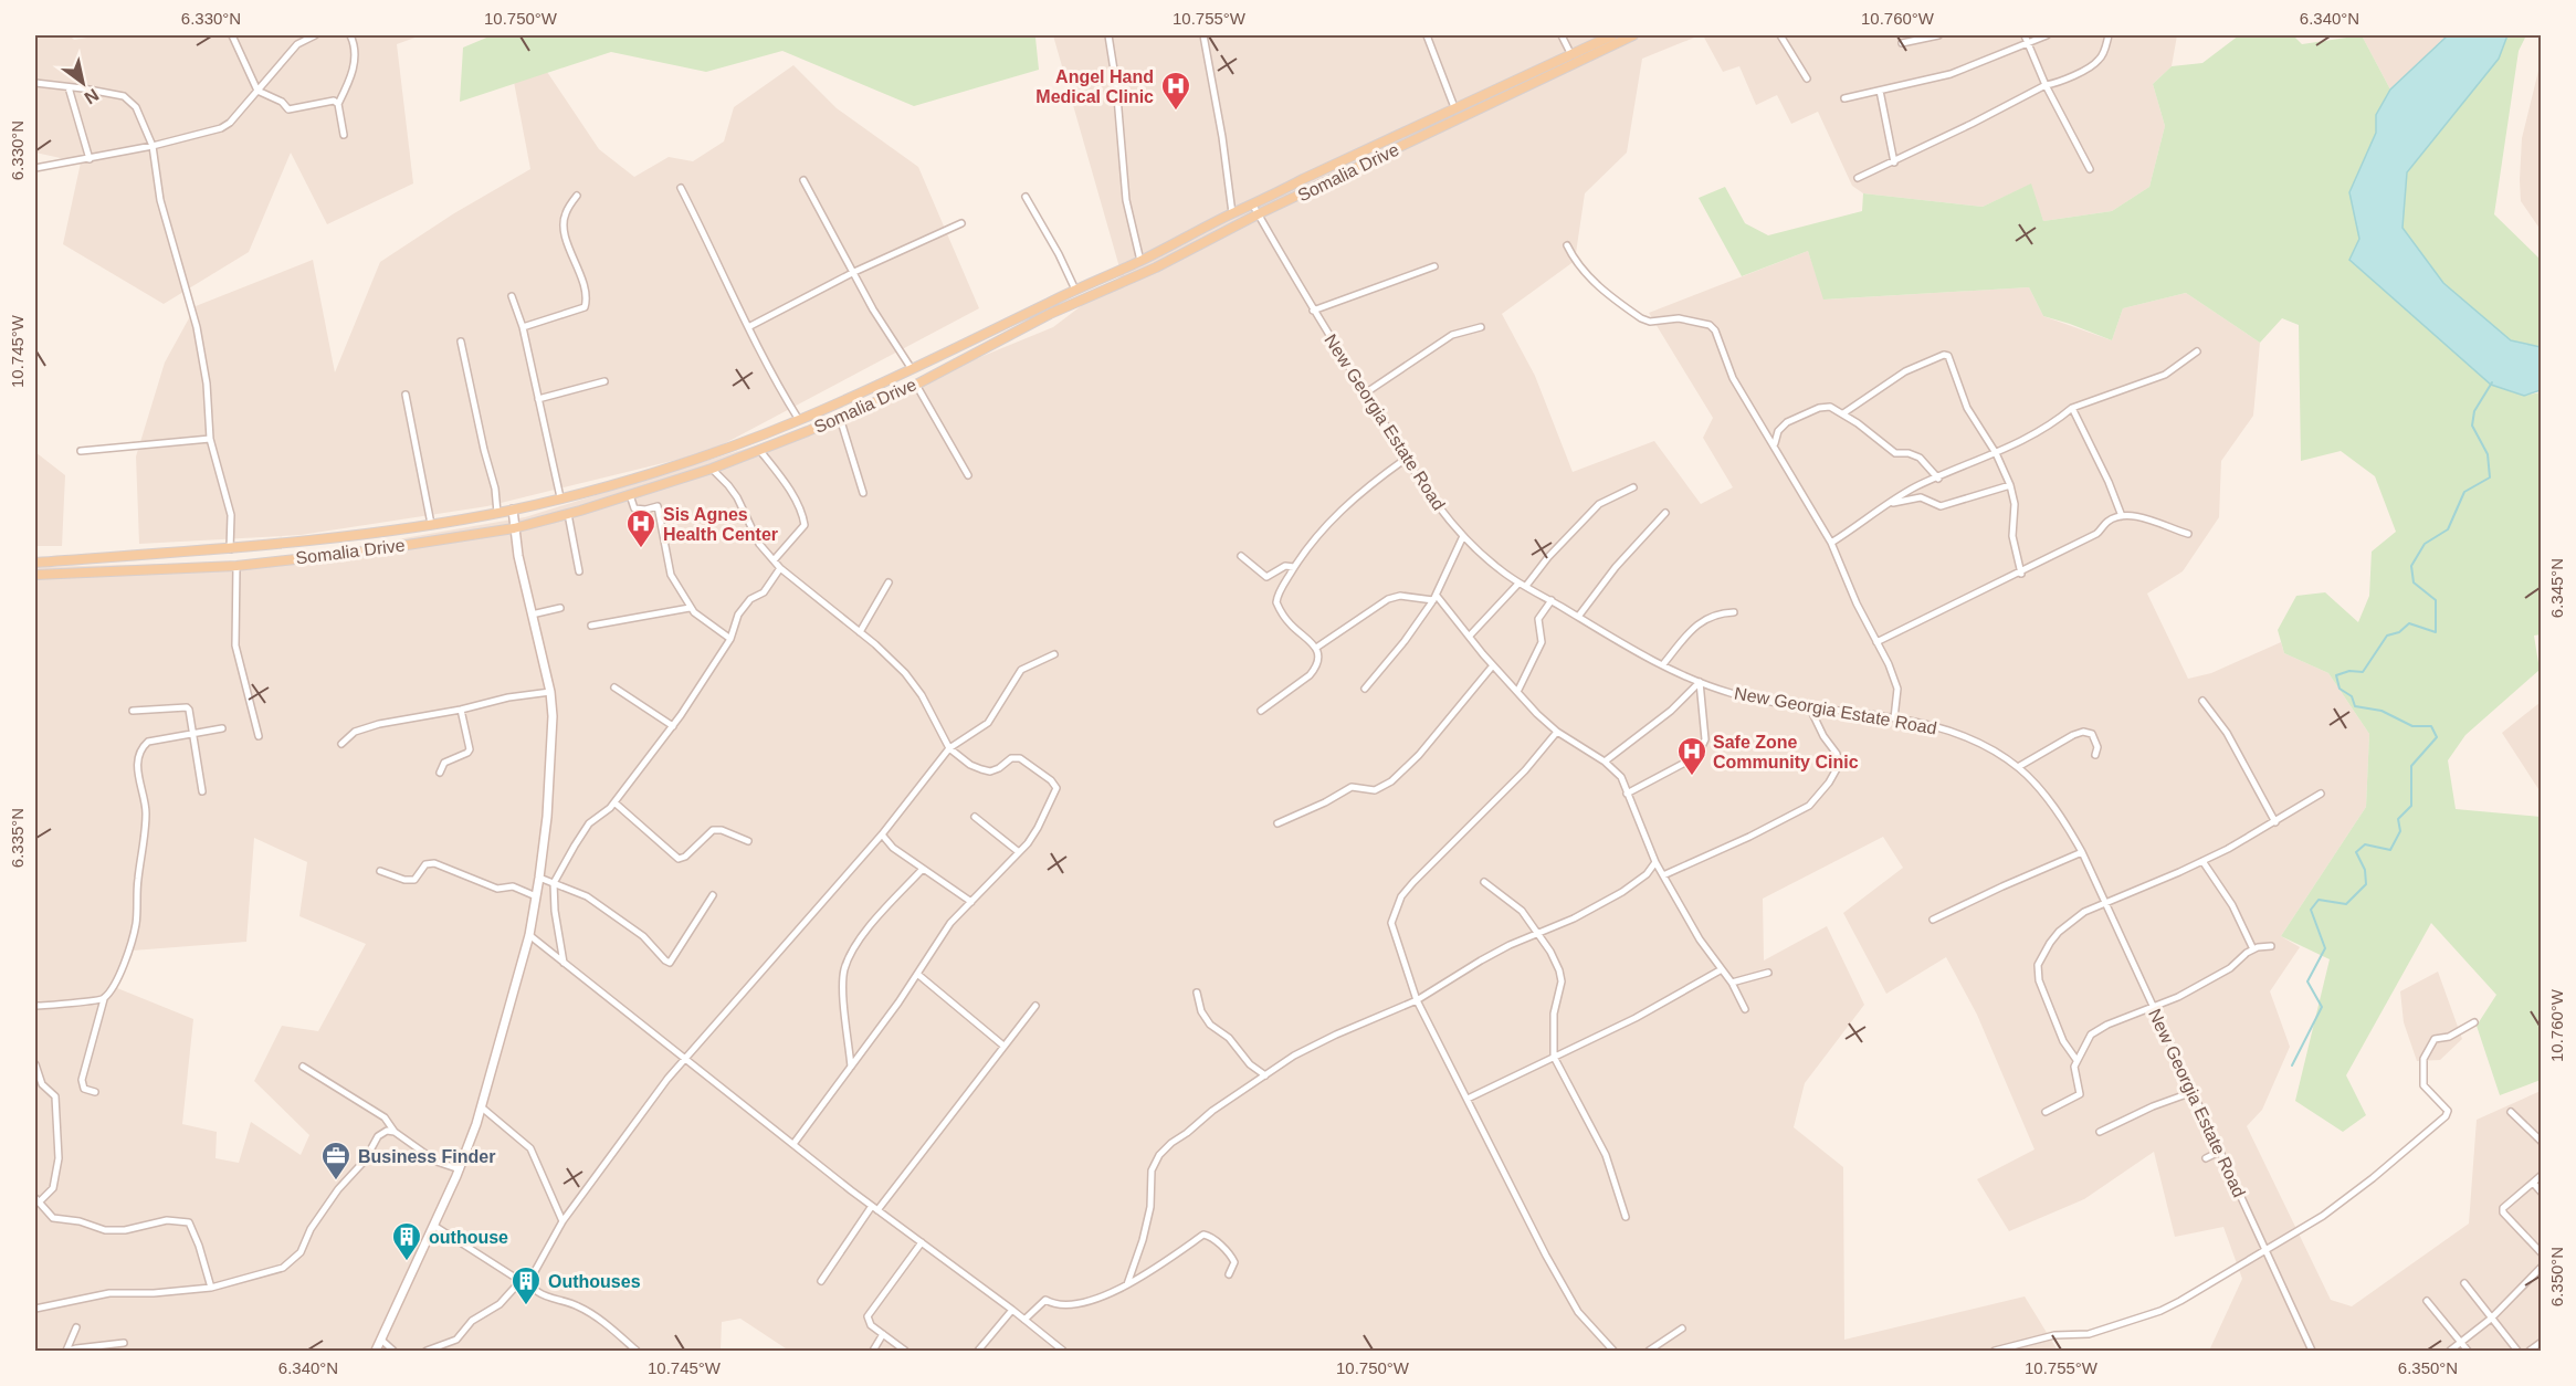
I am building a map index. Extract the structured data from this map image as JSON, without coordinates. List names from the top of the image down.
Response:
{
  "streets": {
    "main road": ["Somalia Drive"],
    "street": ["New Georgia Estate Road"]
  },
  "crossings": [
    ["Somalia Drive", "New Georgia Estate Road"]
  ],
  "places": {
    "hospital": ["Angel Hand Medical Clinic", "Sis Agnes Health Center", "Safe Zone Community Cinic"],
    "office": ["Business Finder"],
    "building": ["outhouse", "Outhouses"]
  },
  "north": "bottom right",
  "coordinates": [
    "6.330°N",
    "10.750°W",
    "10.755°W",
    "10.760°W",
    "6.340°N",
    "10.745°W",
    "6.345°N",
    "6.335°N",
    "6.350°N"
  ]
}
